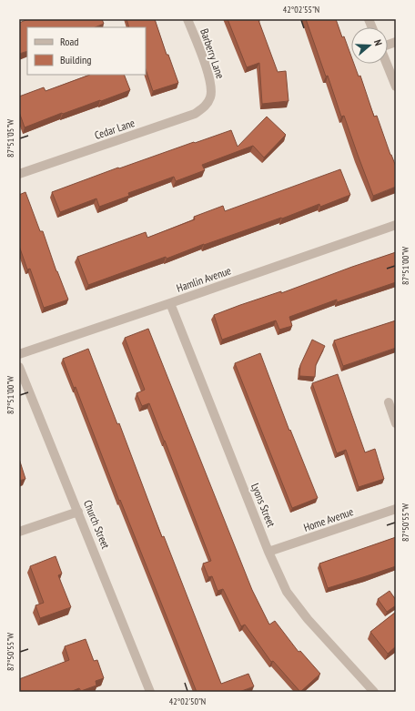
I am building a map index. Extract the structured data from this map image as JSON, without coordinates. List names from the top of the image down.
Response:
{
  "streets": {
    "street": [
      "Barberry Lane",
      "Cedar Lane",
      "Hamlin Avenue",
      "Lyons Street",
      "Home Avenue",
      "Church Street"
    ]
  },
  "crossings": [
    ["Barberry Lane", "Cedar Lane"],
    ["Hamlin Avenue", "Lyons Street"],
    ["Lyons Street", "Home Avenue"]
  ],
  "legend": ["Road", "Building"],
  "north": "right",
  "coordinates": [
    "42°02'55\"N",
    "87°51'05\"W",
    "87°51'00\"W",
    "87°50'55\"W",
    "42°02'50\"N"
  ]
}
